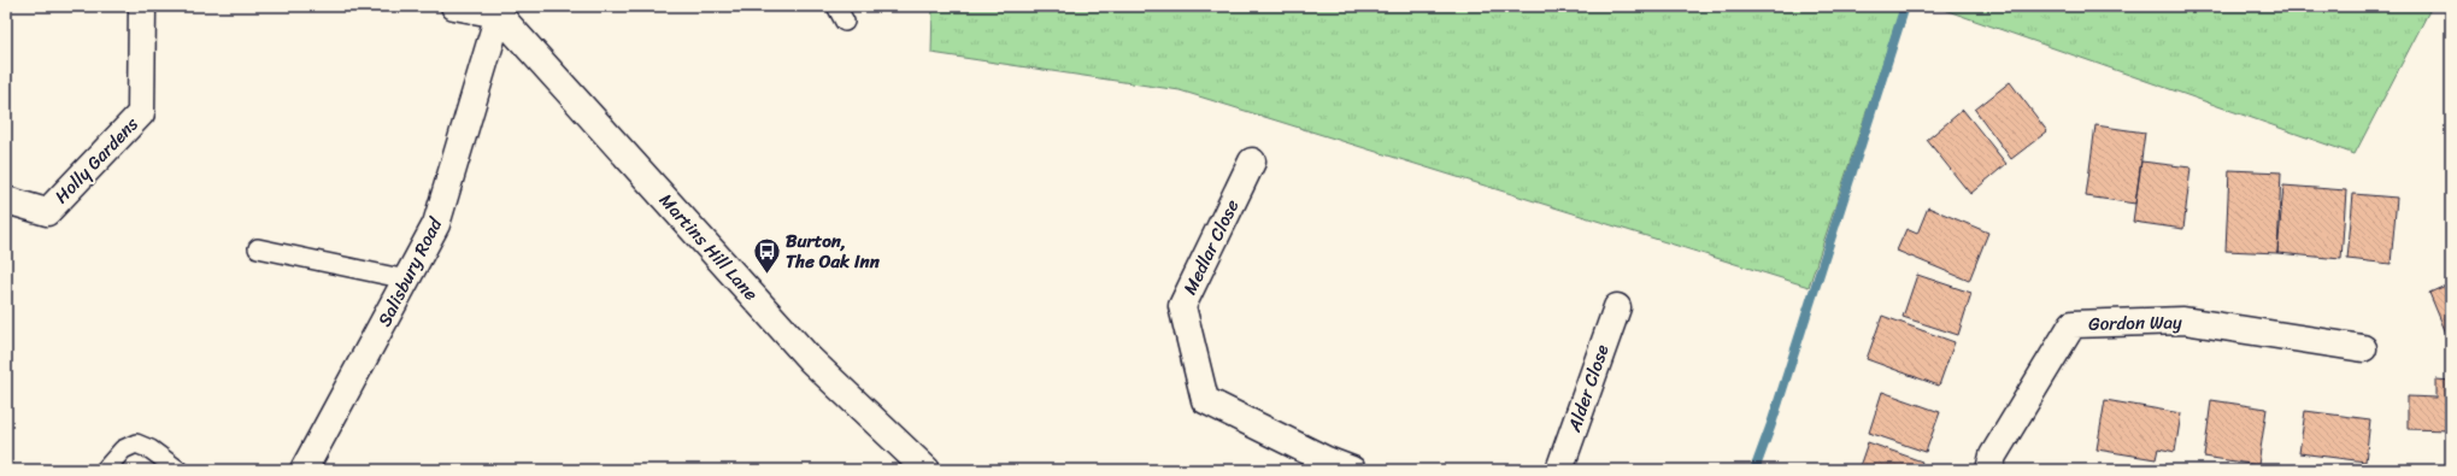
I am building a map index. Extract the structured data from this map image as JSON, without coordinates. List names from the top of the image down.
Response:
{
  "streets": {
    "street": [
      "Holly Gardens",
      "Martins Hill Lane",
      "Medlar Close",
      "Salisbury Road",
      "Gordon Way",
      "Alder Close"
    ]
  },
  "crossings": [
    ["Martins Hill Lane", "Salisbury Road"]
  ],
  "places": {
    "bus stop": ["Burton, The Oak Inn"]
  }
}
